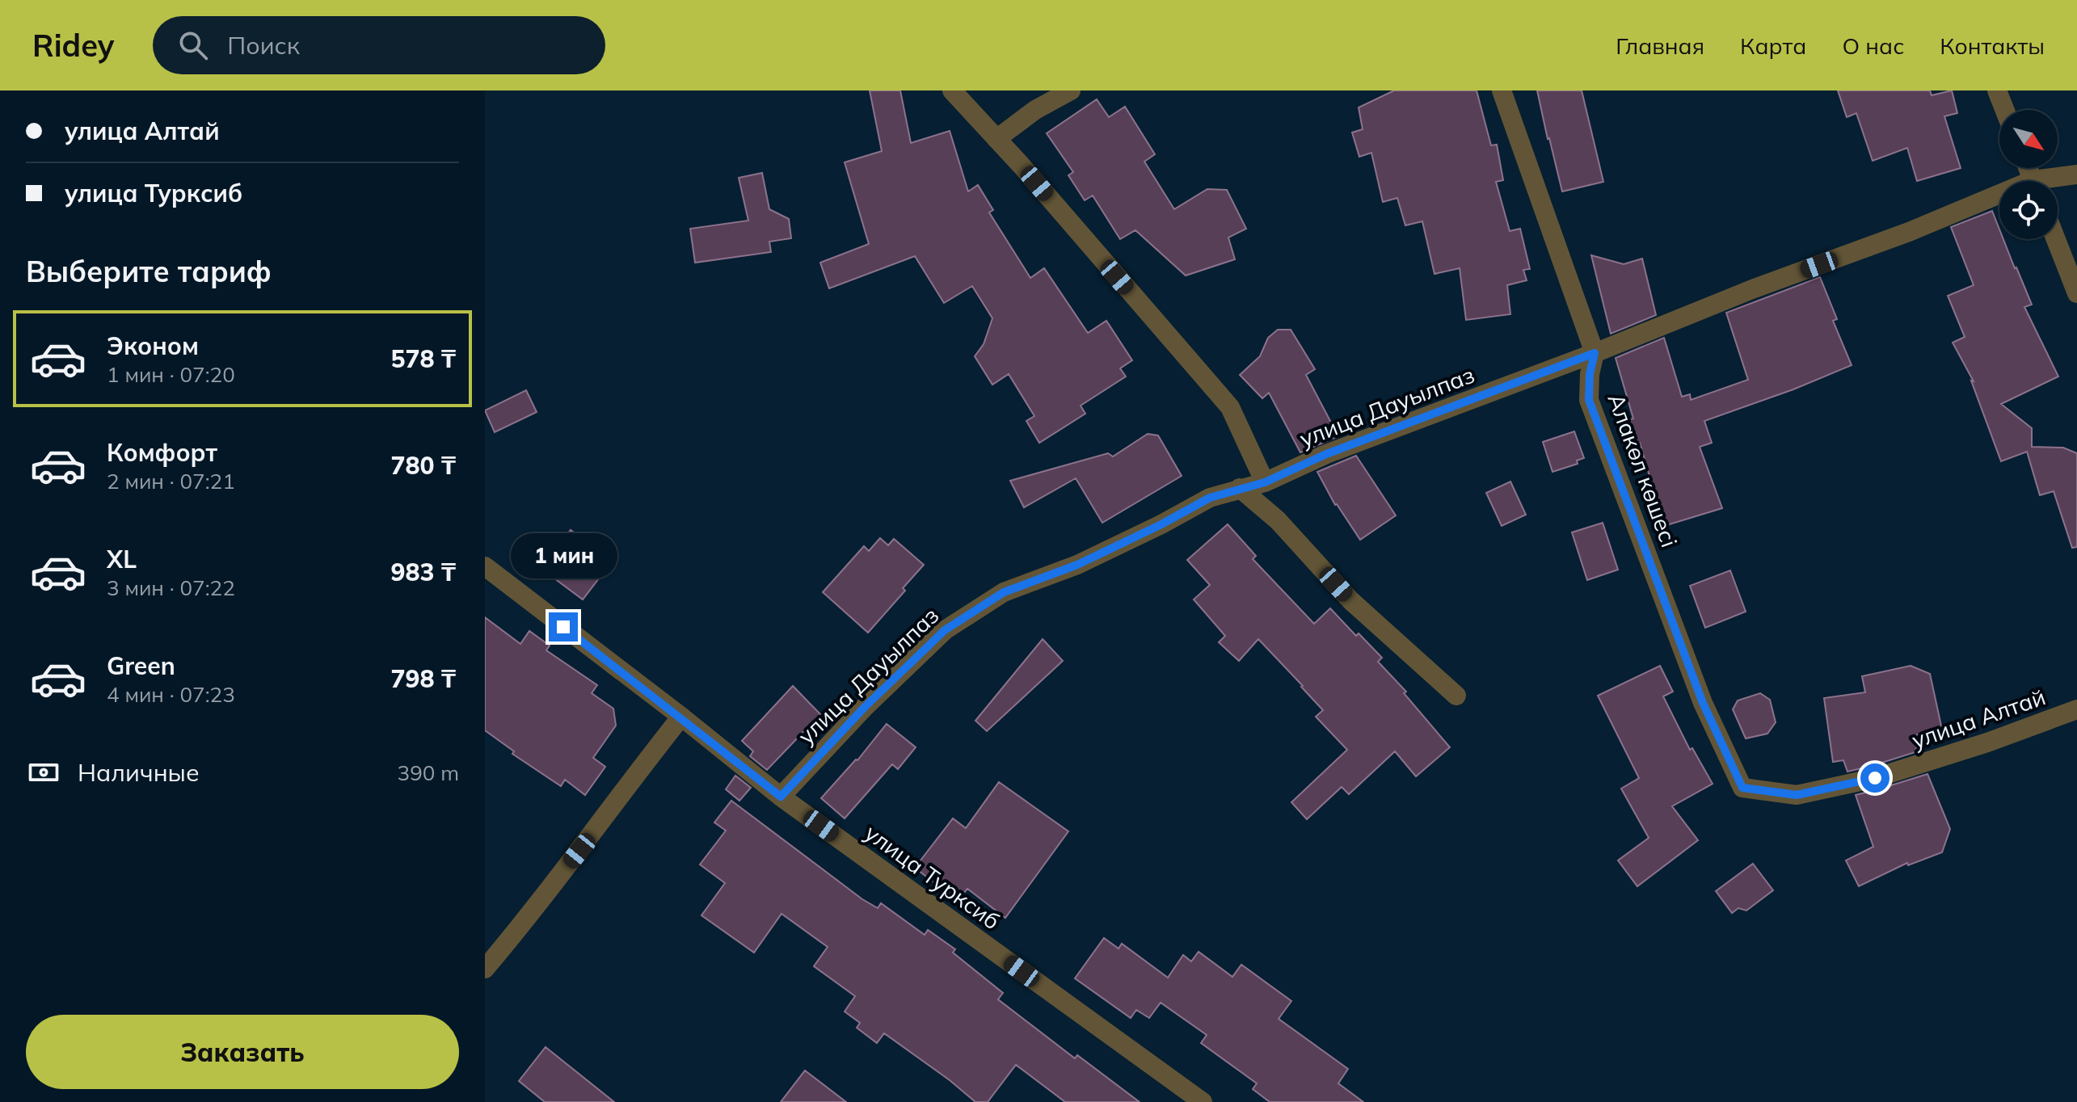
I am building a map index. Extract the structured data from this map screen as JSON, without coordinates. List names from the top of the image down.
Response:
{
  "streets": {
    "street": [
      "улица Дауылпаз",
      "Алакөл көшесі",
      "улица Алтай",
      "улица Турксиб"
    ]
  },
  "crossings": [
    ["улица Дауылпаз", "Алакөл көшесі"],
    ["улица Дауылпаз", "улица Турксиб"],
    ["Алакөл көшесі", "улица Алтай"]
  ],
  "north": "bottom right",
  "page": {
    "header": "Ridey",
    "search": "Поиск",
    "nav": [
      "Главная",
      "Карта",
      "О нас",
      "Контакты"
    ],
    "banner": ["улица Алтай", "улица Турксиб"],
    "heading": "Выберите тариф",
    "list": [
      {
        "name": "Эконом",
        "note": "1 мин · 07:20",
        "value": "578 ₸"
      },
      {
        "name": "Комфорт",
        "note": "2 мин · 07:21",
        "value": "780 ₸"
      },
      {
        "name": "XL",
        "note": "3 мин · 07:22",
        "value": "983 ₸"
      },
      {
        "name": "Green",
        "note": "4 мин · 07:23",
        "value": "798 ₸"
      }
    ],
    "bubble": "1 мин",
    "pay": ["Наличные", "390 m"],
    "buttons": "Заказать"
  }
}
